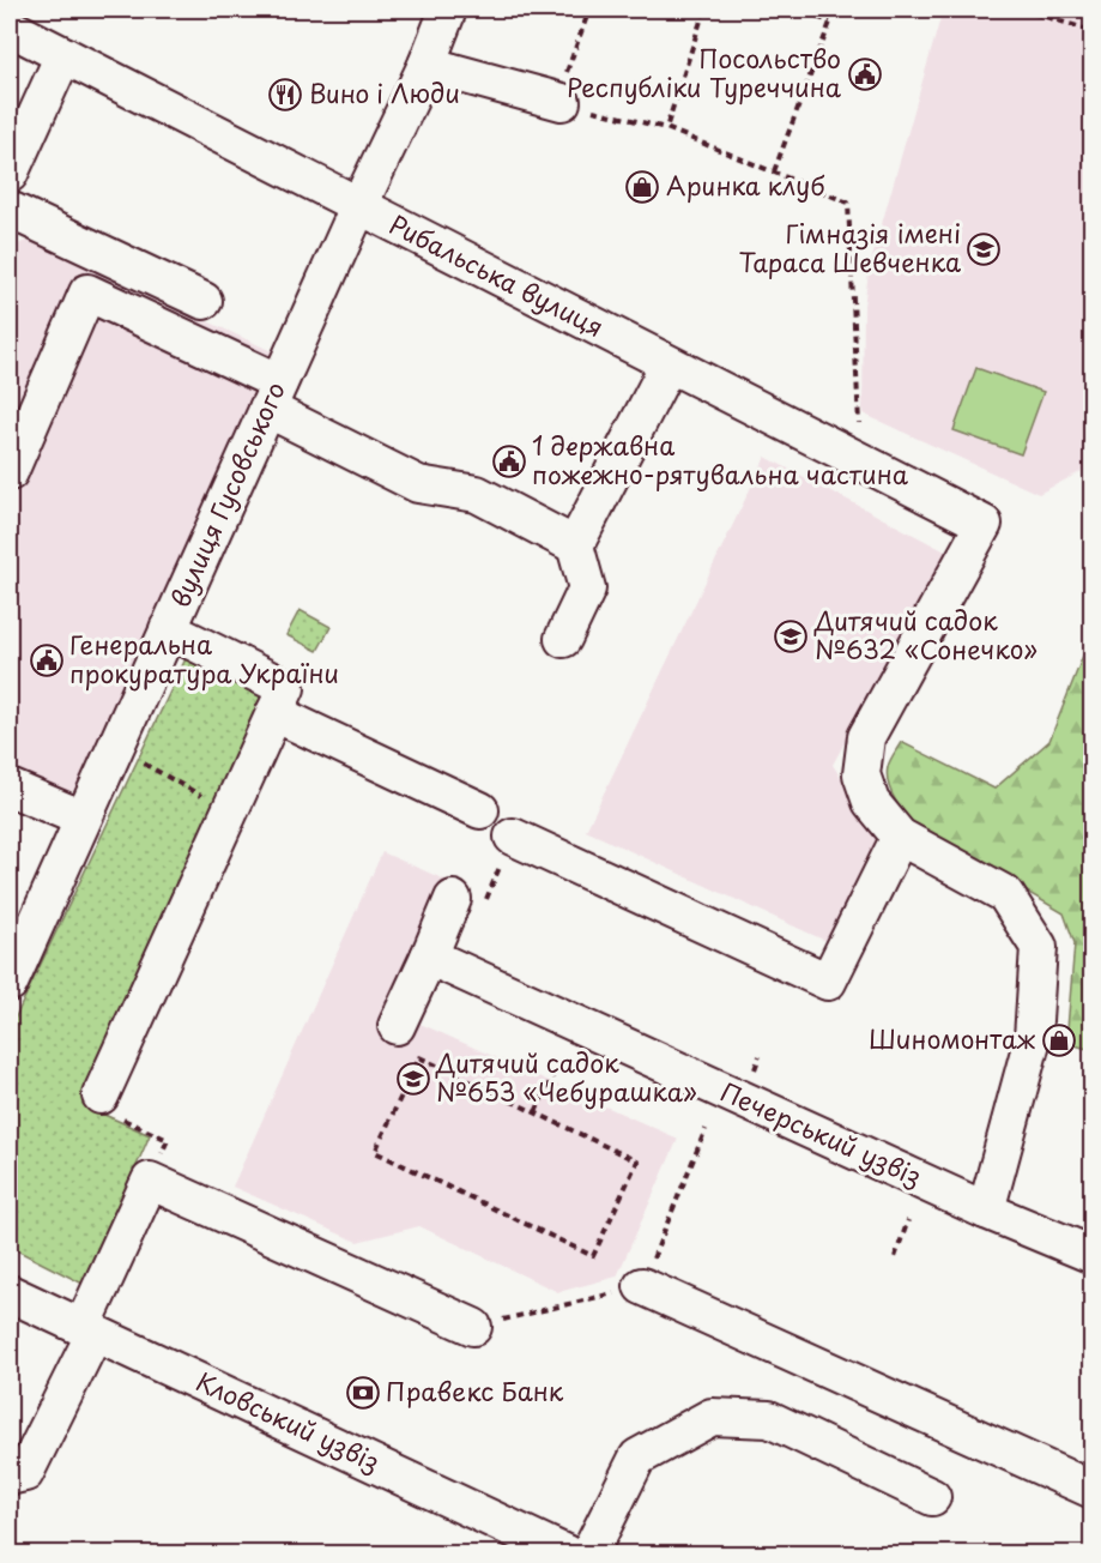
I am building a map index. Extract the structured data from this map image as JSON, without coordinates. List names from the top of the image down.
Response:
{
  "streets": {
    "street": [
      "Рибальська вулиця",
      "вулиця Гусовського",
      "Печерський узвіз",
      "Кловський узвіз"
    ]
  },
  "crossings": [
    ["Рибальська вулиця", "вулиця Гусовського"]
  ],
  "places": {
    "public building": ["Посольство Республіки Туреччина", "1 державна пожежно-рятувальна частина", "Генеральна прокуратура України"],
    "restaurant": ["Вино і Люди"],
    "shop": ["Аринка клуб", "Шиномонтаж"],
    "school or university": ["Гімназія імені Тараса Шевченка", "Дитячий садок №632 «Сонечко»", "Дитячий садок №653 «Чебурашка»"],
    "bank": ["Правекс Банк"]
  }
}
